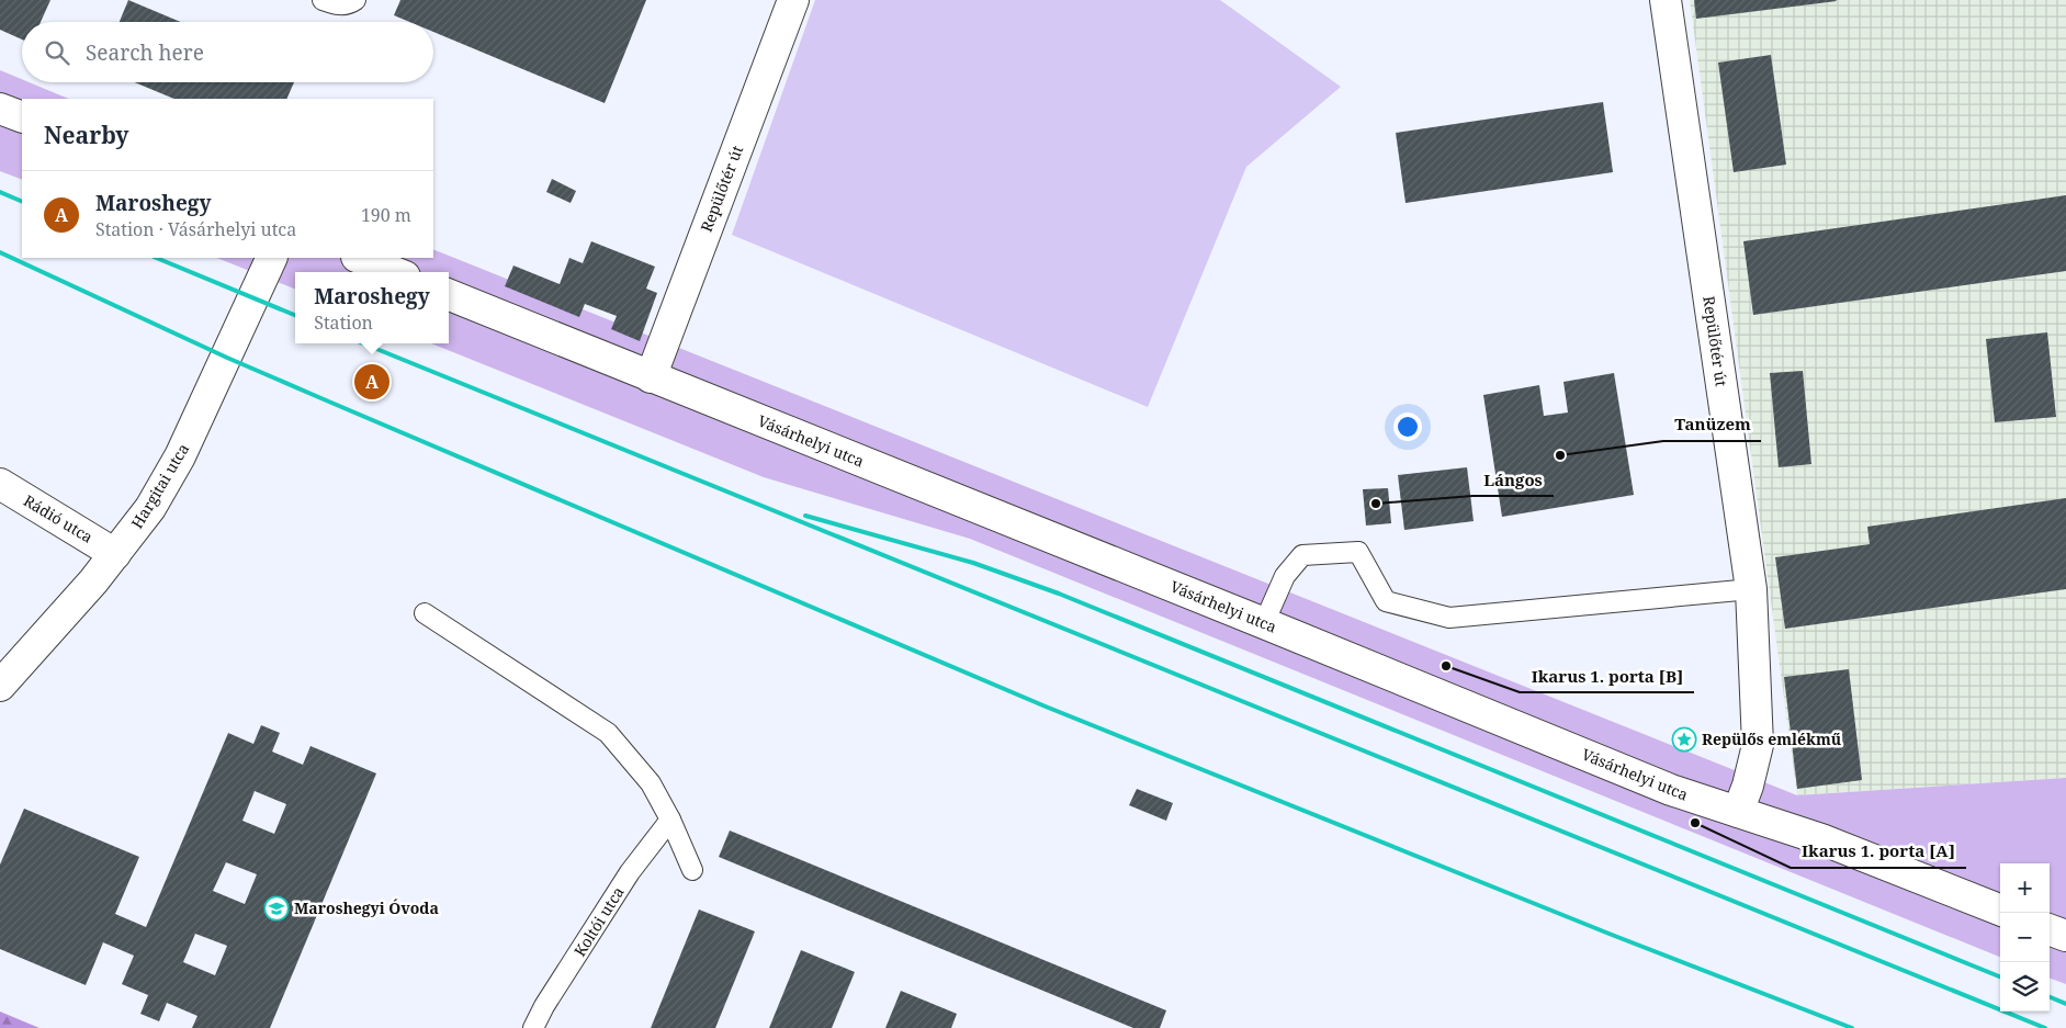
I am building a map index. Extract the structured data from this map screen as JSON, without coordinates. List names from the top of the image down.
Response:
{
  "streets": {
    "street": [
      "Repülőtér út",
      "Vásárhelyi utca",
      "Hargitai utca",
      "Rádió utca"
    ],
    "lane": ["Koltói utca"]
  },
  "crossings": [
    ["Repülőtér út", "Vásárhelyi utca"],
    ["Hargitai utca", "Rádió utca"]
  ],
  "places": {
    "other": [
      "Tanüzem",
      "Lángos",
      "Ikarus 1. porta [B]",
      "Ikarus 1. porta [A]"
    ],
    "place": ["Repülős emlékmű"],
    "school or university": ["Maroshegyi Óvoda"]
  },
  "page": {
    "search": "Search here",
    "heading": "Nearby",
    "list": [
      {
        "mark": "A",
        "name": "Maroshegy",
        "note": "Station · Vásárhelyi utca",
        "value": "190 m"
      }
    ],
    "popup": ["Maroshegy", "Station"],
    "pins": "A",
    "map_buttons": ["+", "−"]
  }
}
